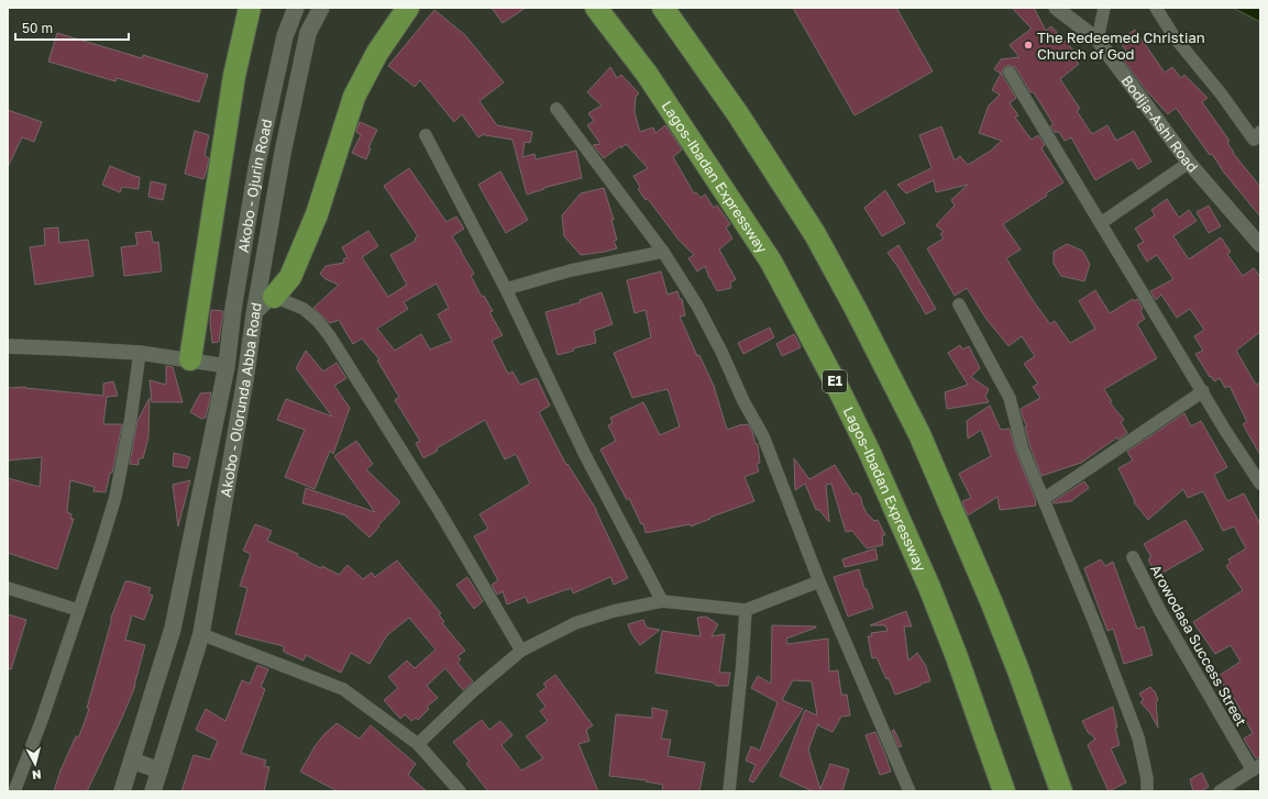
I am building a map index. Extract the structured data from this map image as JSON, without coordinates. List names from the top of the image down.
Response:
{
  "streets": {
    "highway": ["Lagos-Ibadan Expressway", "E1"],
    "main road": ["Akobo - Ojurin Road", "Akobo - Olorunda Abba Road"],
    "street": ["Bodija-Ashi Road", "Arowodasa Success Street"]
  },
  "crossings": [
    ["Akobo - Ojurin Road", "Akobo - Olorunda Abba Road"]
  ],
  "places": ["The Redeemed Christian Church of God"],
  "scale_bar": "50 m",
  "north": "bottom"
}
